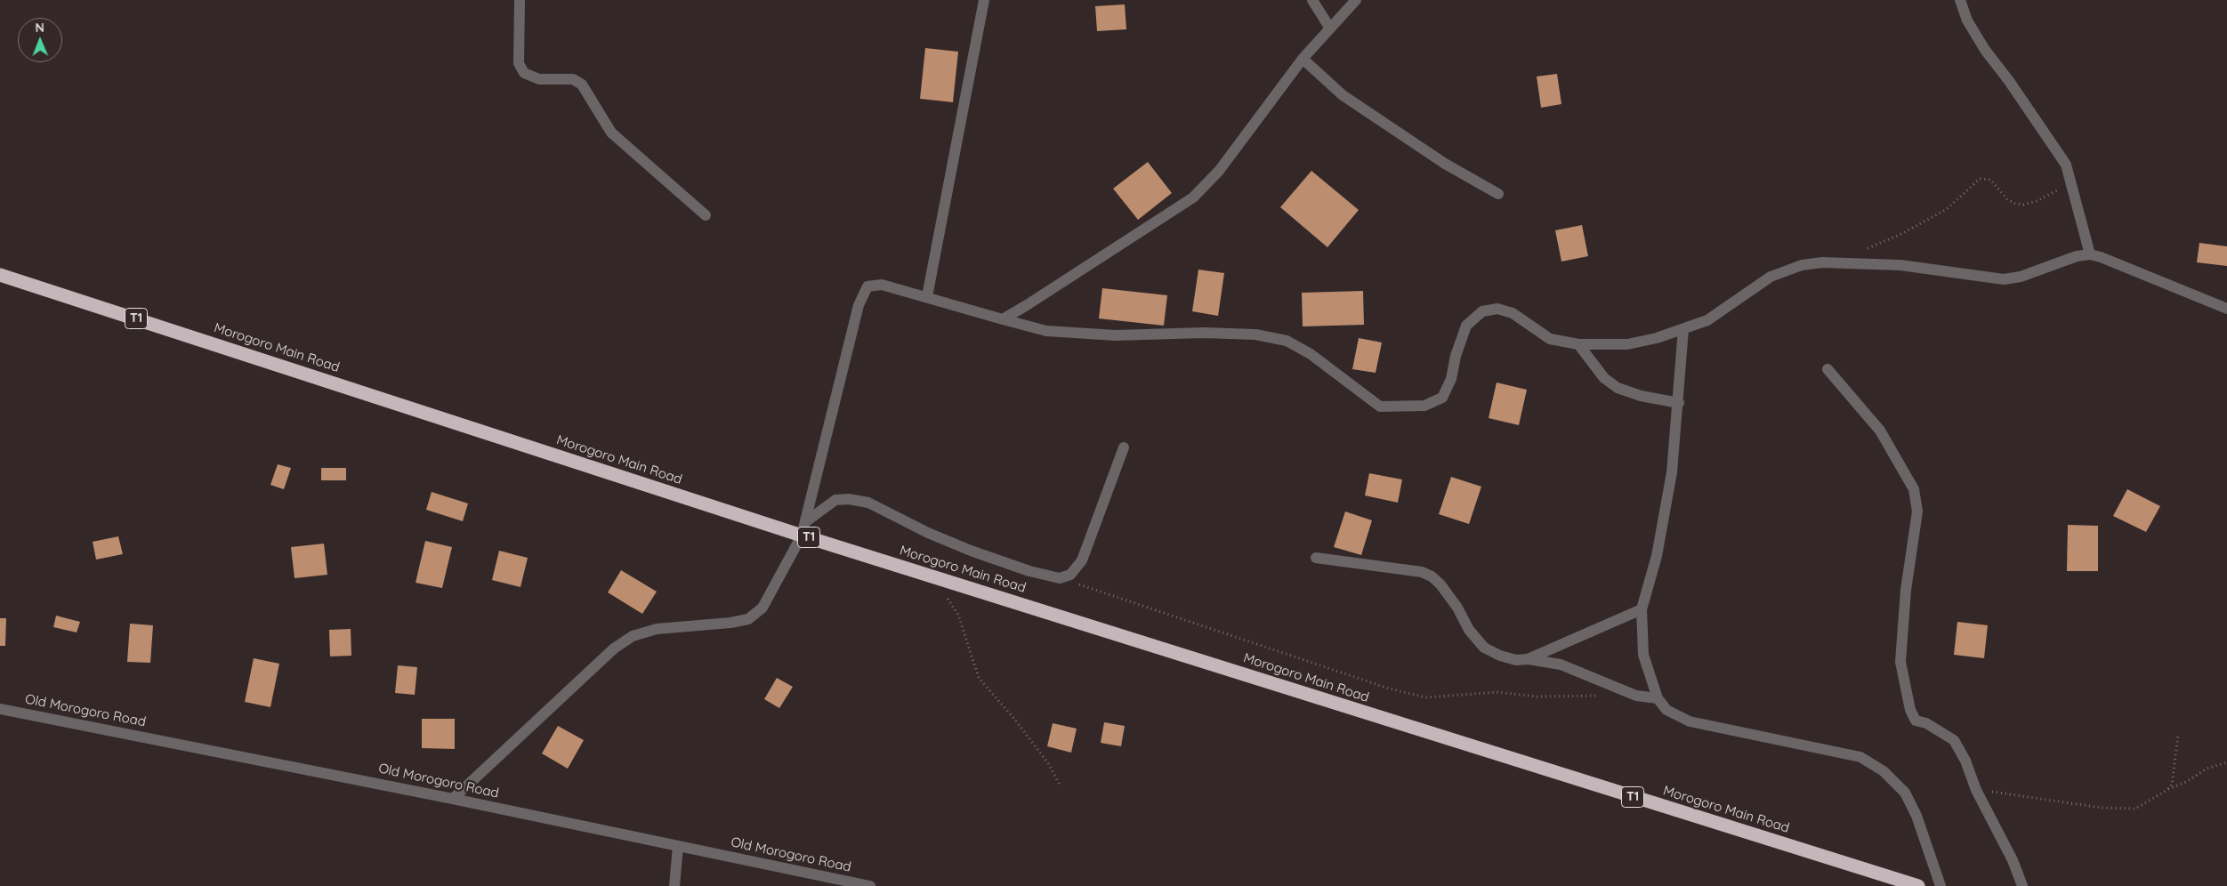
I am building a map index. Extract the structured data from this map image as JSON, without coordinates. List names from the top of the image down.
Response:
{
  "streets": {
    "highway": ["T1", "Morogoro Main Road"],
    "street": ["Old Morogoro Road"]
  },
  "north": "top"
}
